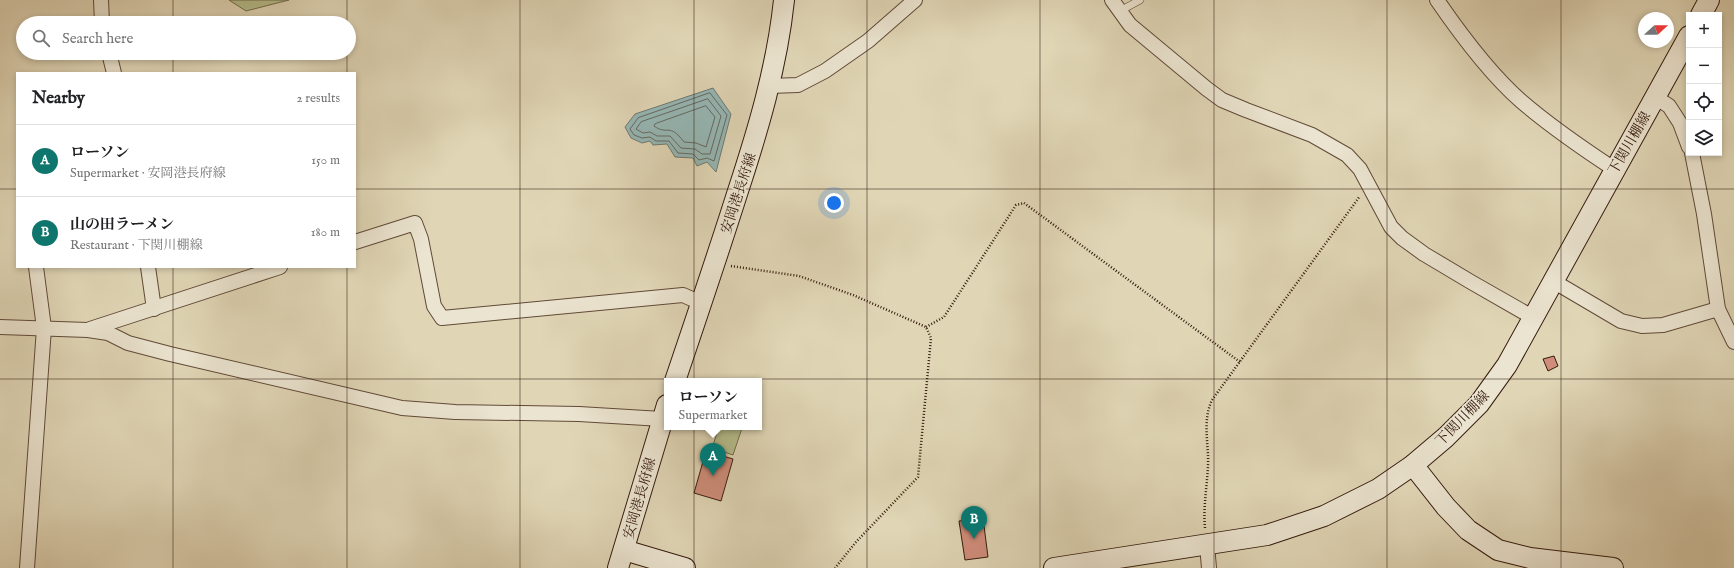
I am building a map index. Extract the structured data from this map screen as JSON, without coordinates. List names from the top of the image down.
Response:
{
  "streets": {
    "main road": ["下関川棚線", "安岡港長府線"]
  },
  "north": "right",
  "page": {
    "map_buttons": ["+", "−"],
    "search": "Search here",
    "heading": ["Nearby", "2 results"],
    "list": [
      {
        "mark": "A",
        "name": "ローソン",
        "note": "Supermarket · 安岡港長府線",
        "value": "150 m"
      },
      {
        "mark": "B",
        "name": "山の田ラーメン",
        "note": "Restaurant · 下関川棚線",
        "value": "180 m"
      }
    ],
    "popup": ["ローソン", "Supermarket"],
    "pins": ["A", "B"]
  }
}
